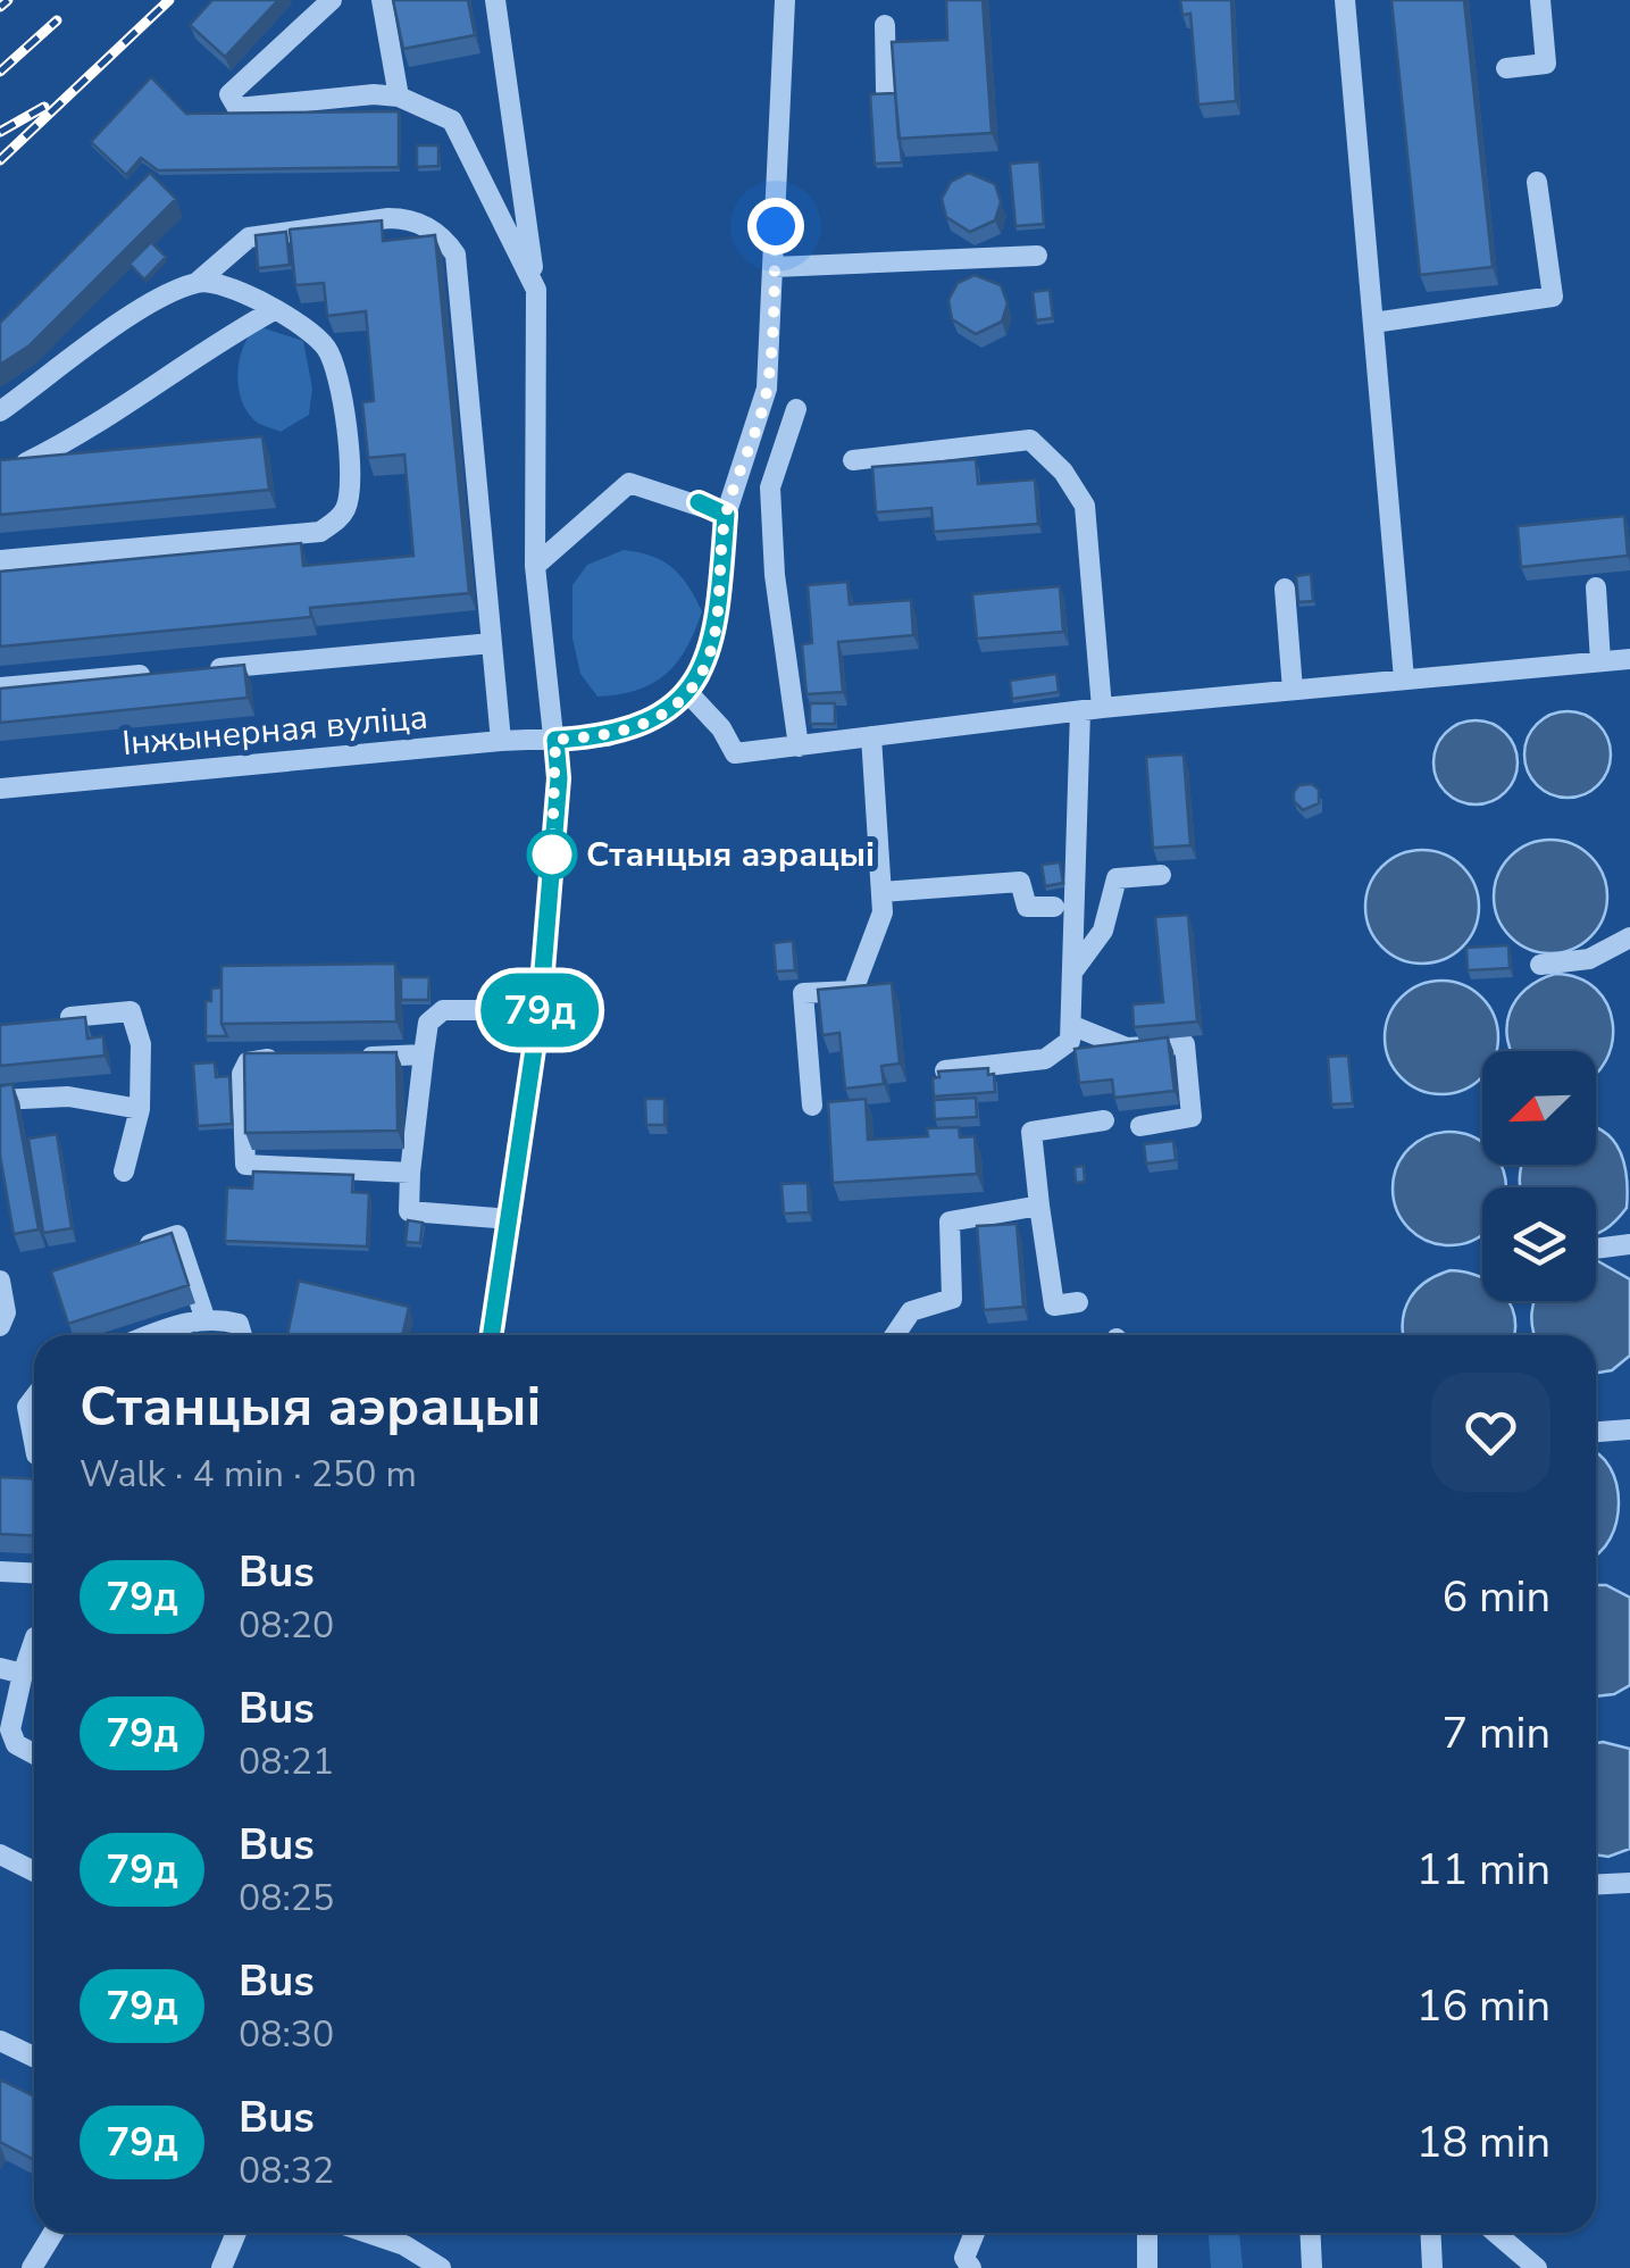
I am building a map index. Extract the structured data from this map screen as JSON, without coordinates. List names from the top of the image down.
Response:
{
  "streets": {
    "street": ["Інжынерная вуліца"]
  },
  "places": ["Станцыя аэрацыі"],
  "lines": ["bus line 79д"],
  "north": "bottom left",
  "page": {
    "on_map": "79д",
    "heading": ["Станцыя аэрацыі", "Walk · 4 min · 250 m"],
    "list": [
      {
        "mark": "79д",
        "name": "Bus",
        "note": "08:20",
        "value": "6 min"
      },
      {
        "mark": "79д",
        "name": "Bus",
        "note": "08:21",
        "value": "7 min"
      },
      {
        "mark": "79д",
        "name": "Bus",
        "note": "08:25",
        "value": "11 min"
      },
      {
        "mark": "79д",
        "name": "Bus",
        "note": "08:30",
        "value": "16 min"
      },
      {
        "mark": "79д",
        "name": "Bus",
        "note": "08:32",
        "value": "18 min"
      }
    ]
  }
}
